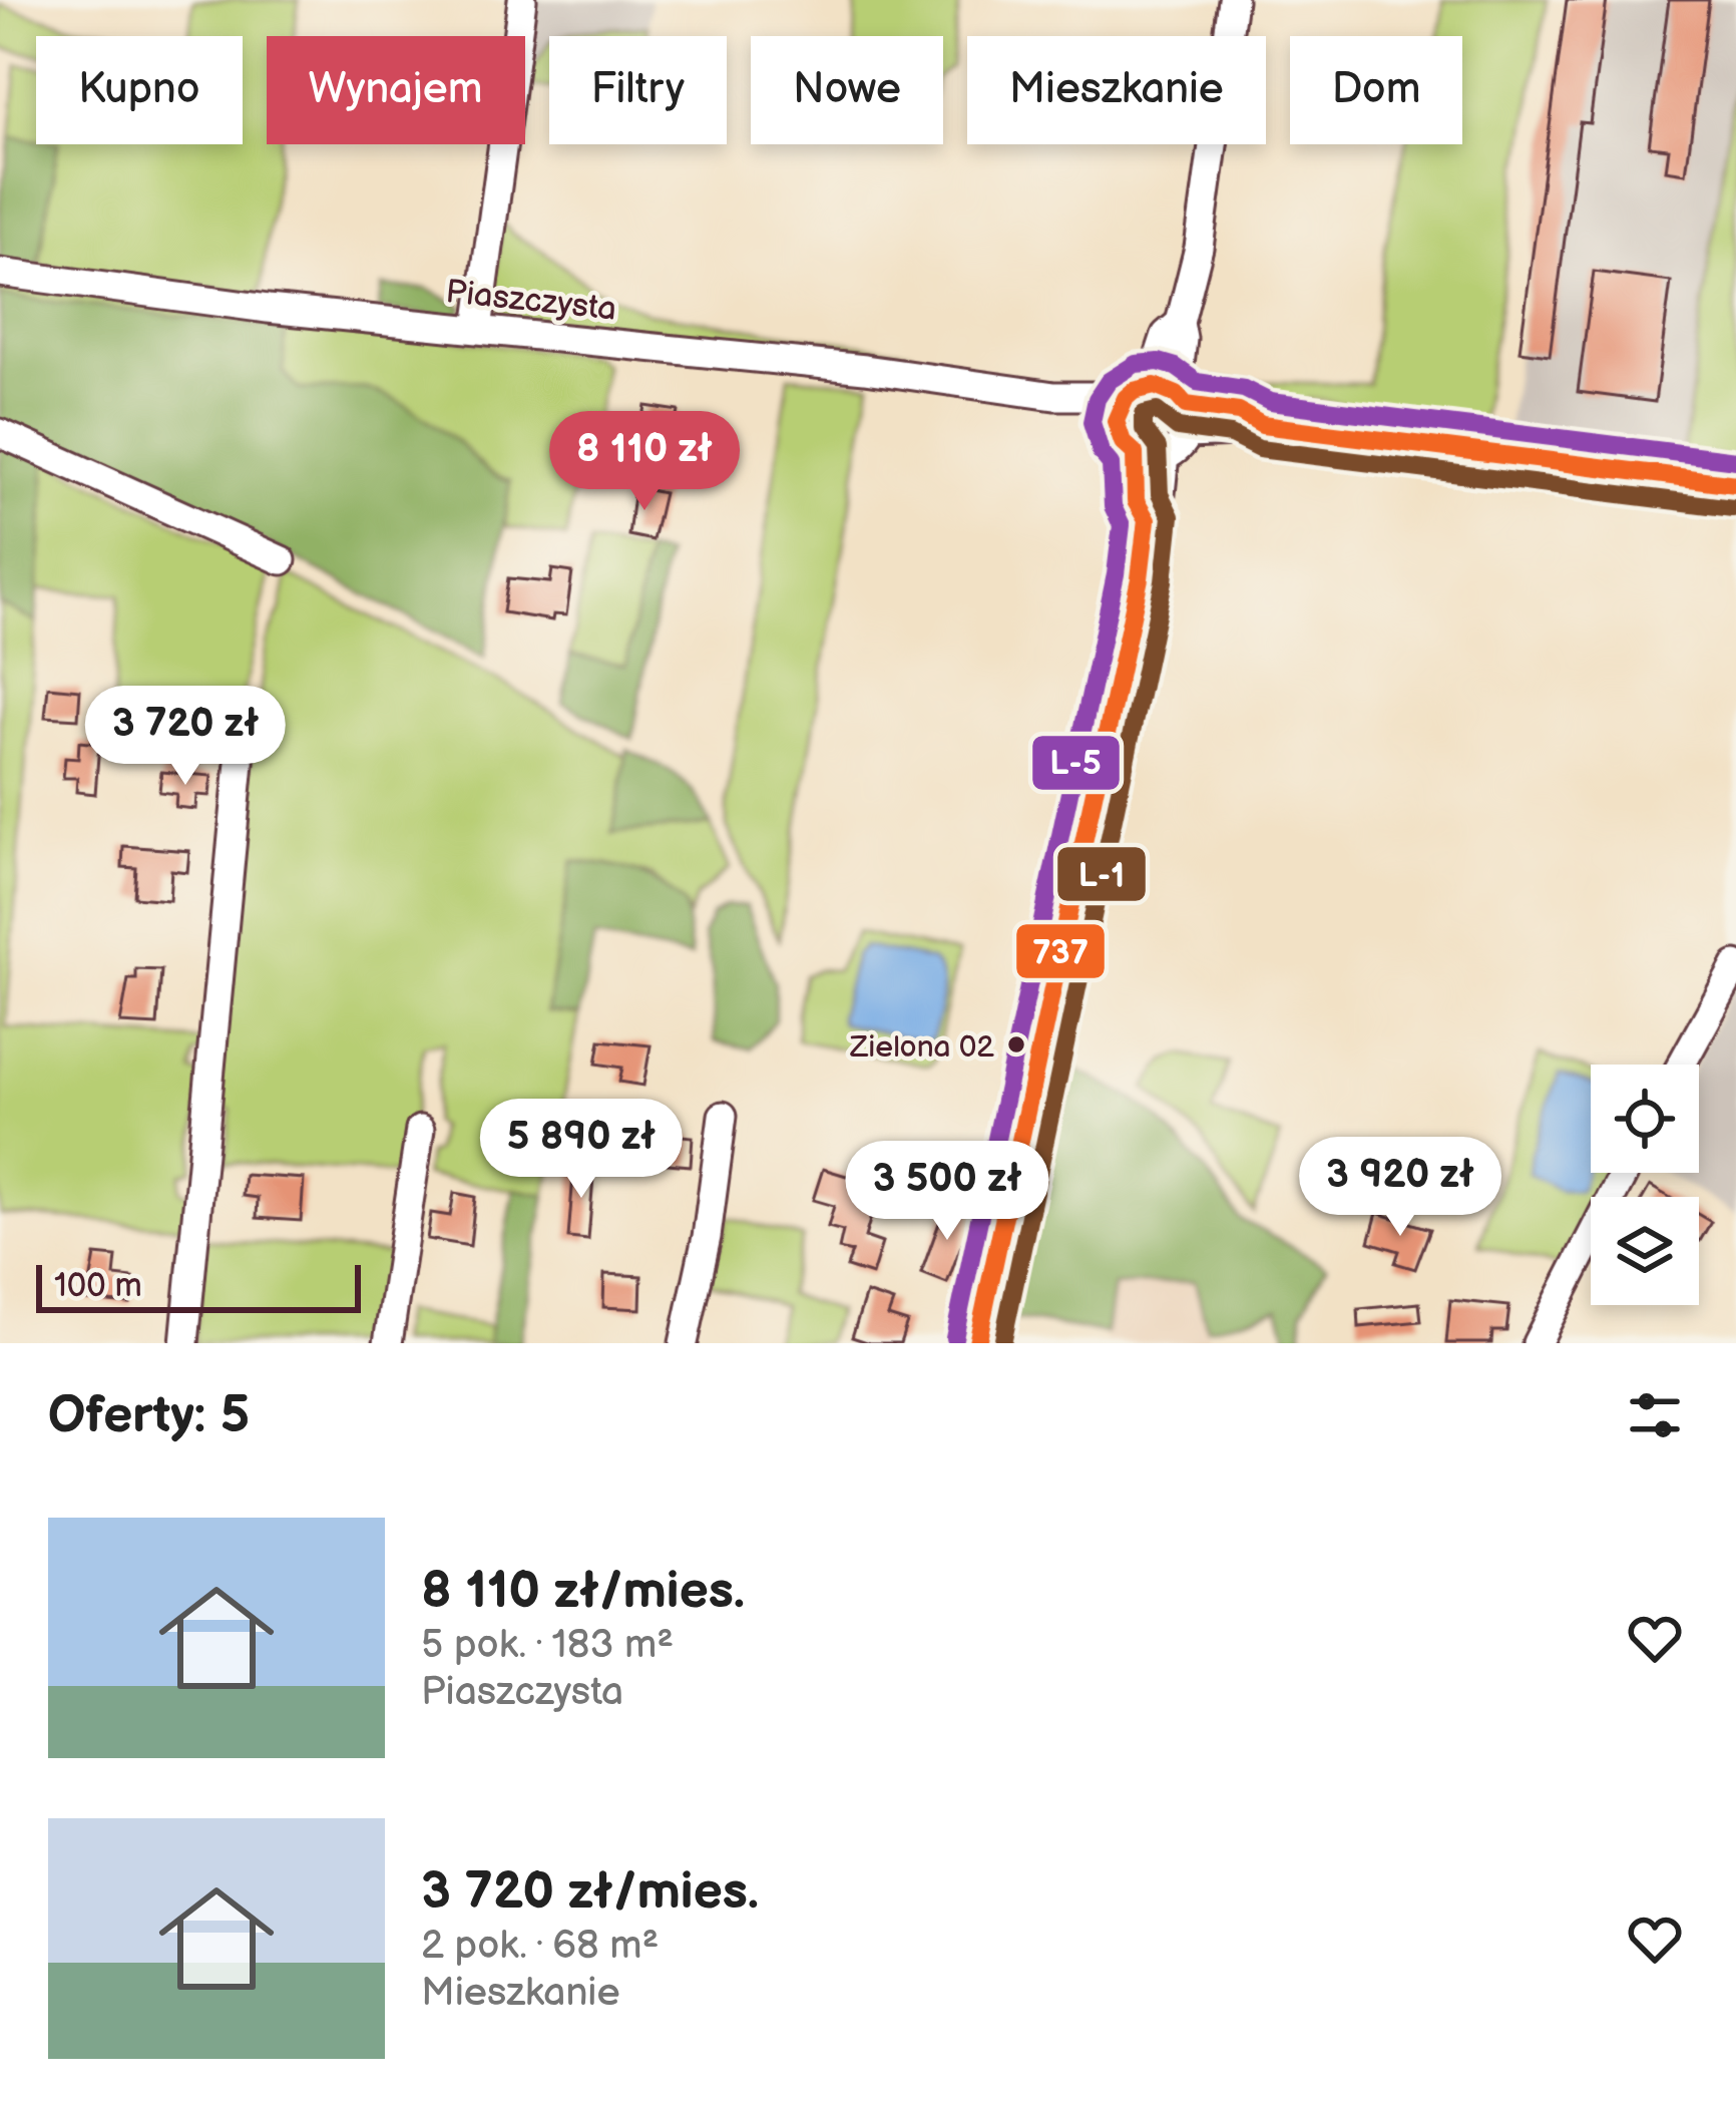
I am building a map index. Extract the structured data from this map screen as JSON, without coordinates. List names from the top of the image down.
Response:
{
  "streets": {
    "street": ["Piaszczysta"]
  },
  "places": ["Zielona 02"],
  "lines": ["transit line L-5", "transit line 737", "transit line L-1"],
  "scale_bar": "100 m",
  "page": {
    "chip": [
      "Kupno",
      "Wynajem",
      "Filtry",
      "Nowe",
      "Mieszkanie",
      "Dom"
    ],
    "price": [
      "8 110 zł",
      "3 720 zł",
      "5 890 zł",
      "3 920 zł",
      "3 500 zł"
    ],
    "scale": "100 m",
    "heading": "Oferty: 5",
    "list": [
      {
        "name": "8 110 zł/mies.",
        "note": "5 pok. · 183 m² · Piaszczysta"
      },
      {
        "name": "3 720 zł/mies.",
        "note": "2 pok. · 68 m² · Mieszkanie"
      }
    ]
  }
}
